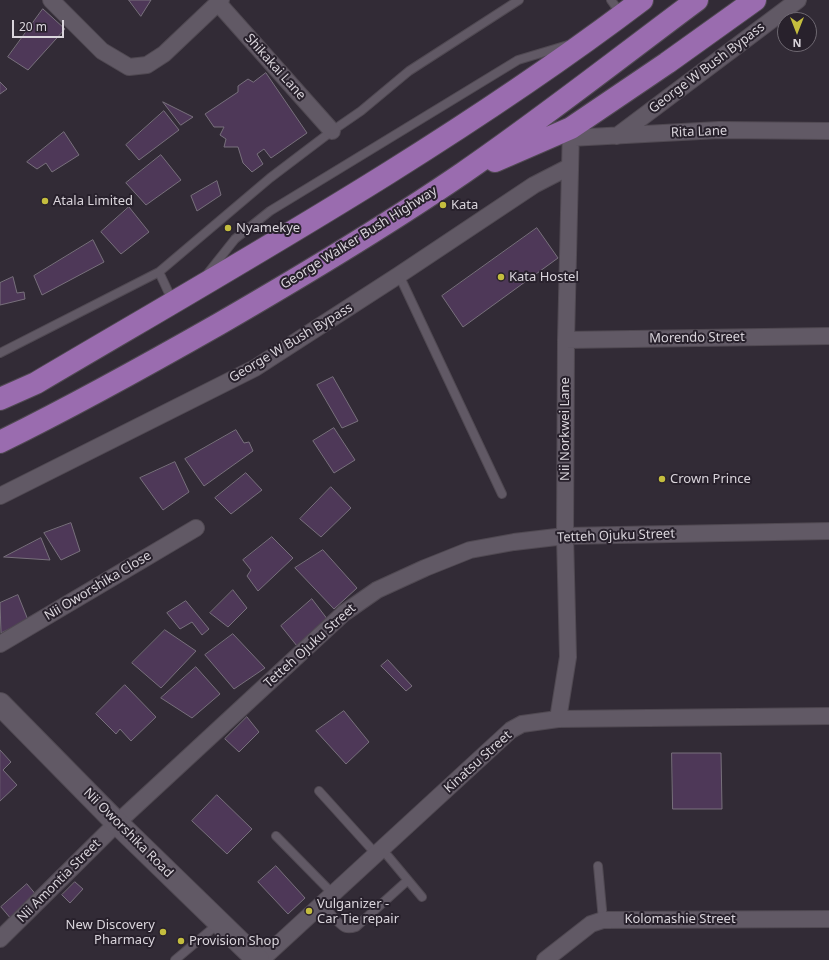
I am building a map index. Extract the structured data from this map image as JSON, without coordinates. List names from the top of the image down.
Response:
{
  "streets": {
    "highway": ["George Walker Bush Highway"],
    "street": [
      "Shikakai Lane",
      "George W Bush Bypass",
      "Rita Lane",
      "Morendo Street",
      "Nii Norkwei Lane",
      "Tetteh Ojuku Street",
      "Nii Oworshika Close",
      "Kinatsu Street",
      "Nii Oworshika Road",
      "Nii Amontia Street",
      "Kolomashie Street"
    ]
  },
  "crossings": [
    ["George W Bush Bypass", "Rita Lane"],
    ["George W Bush Bypass", "Nii Norkwei Lane"],
    ["Rita Lane", "Nii Norkwei Lane"],
    ["Morendo Street", "Nii Norkwei Lane"],
    ["Nii Norkwei Lane", "Tetteh Ojuku Street"],
    ["Nii Norkwei Lane", "Kinatsu Street"],
    ["Tetteh Ojuku Street", "Nii Oworshika Road"],
    ["Tetteh Ojuku Street", "Nii Amontia Street"],
    ["Nii Oworshika Road", "Nii Amontia Street"]
  ],
  "places": [
    "Atala Limited",
    "Kata",
    "Nyamekye",
    "Kata Hostel",
    "Crown Prince",
    "Vulganizer - Car Tie repair",
    "New Discovery Pharmacy",
    "Provision Shop"
  ],
  "scale_bar": "20 m",
  "north": "bottom"
}
